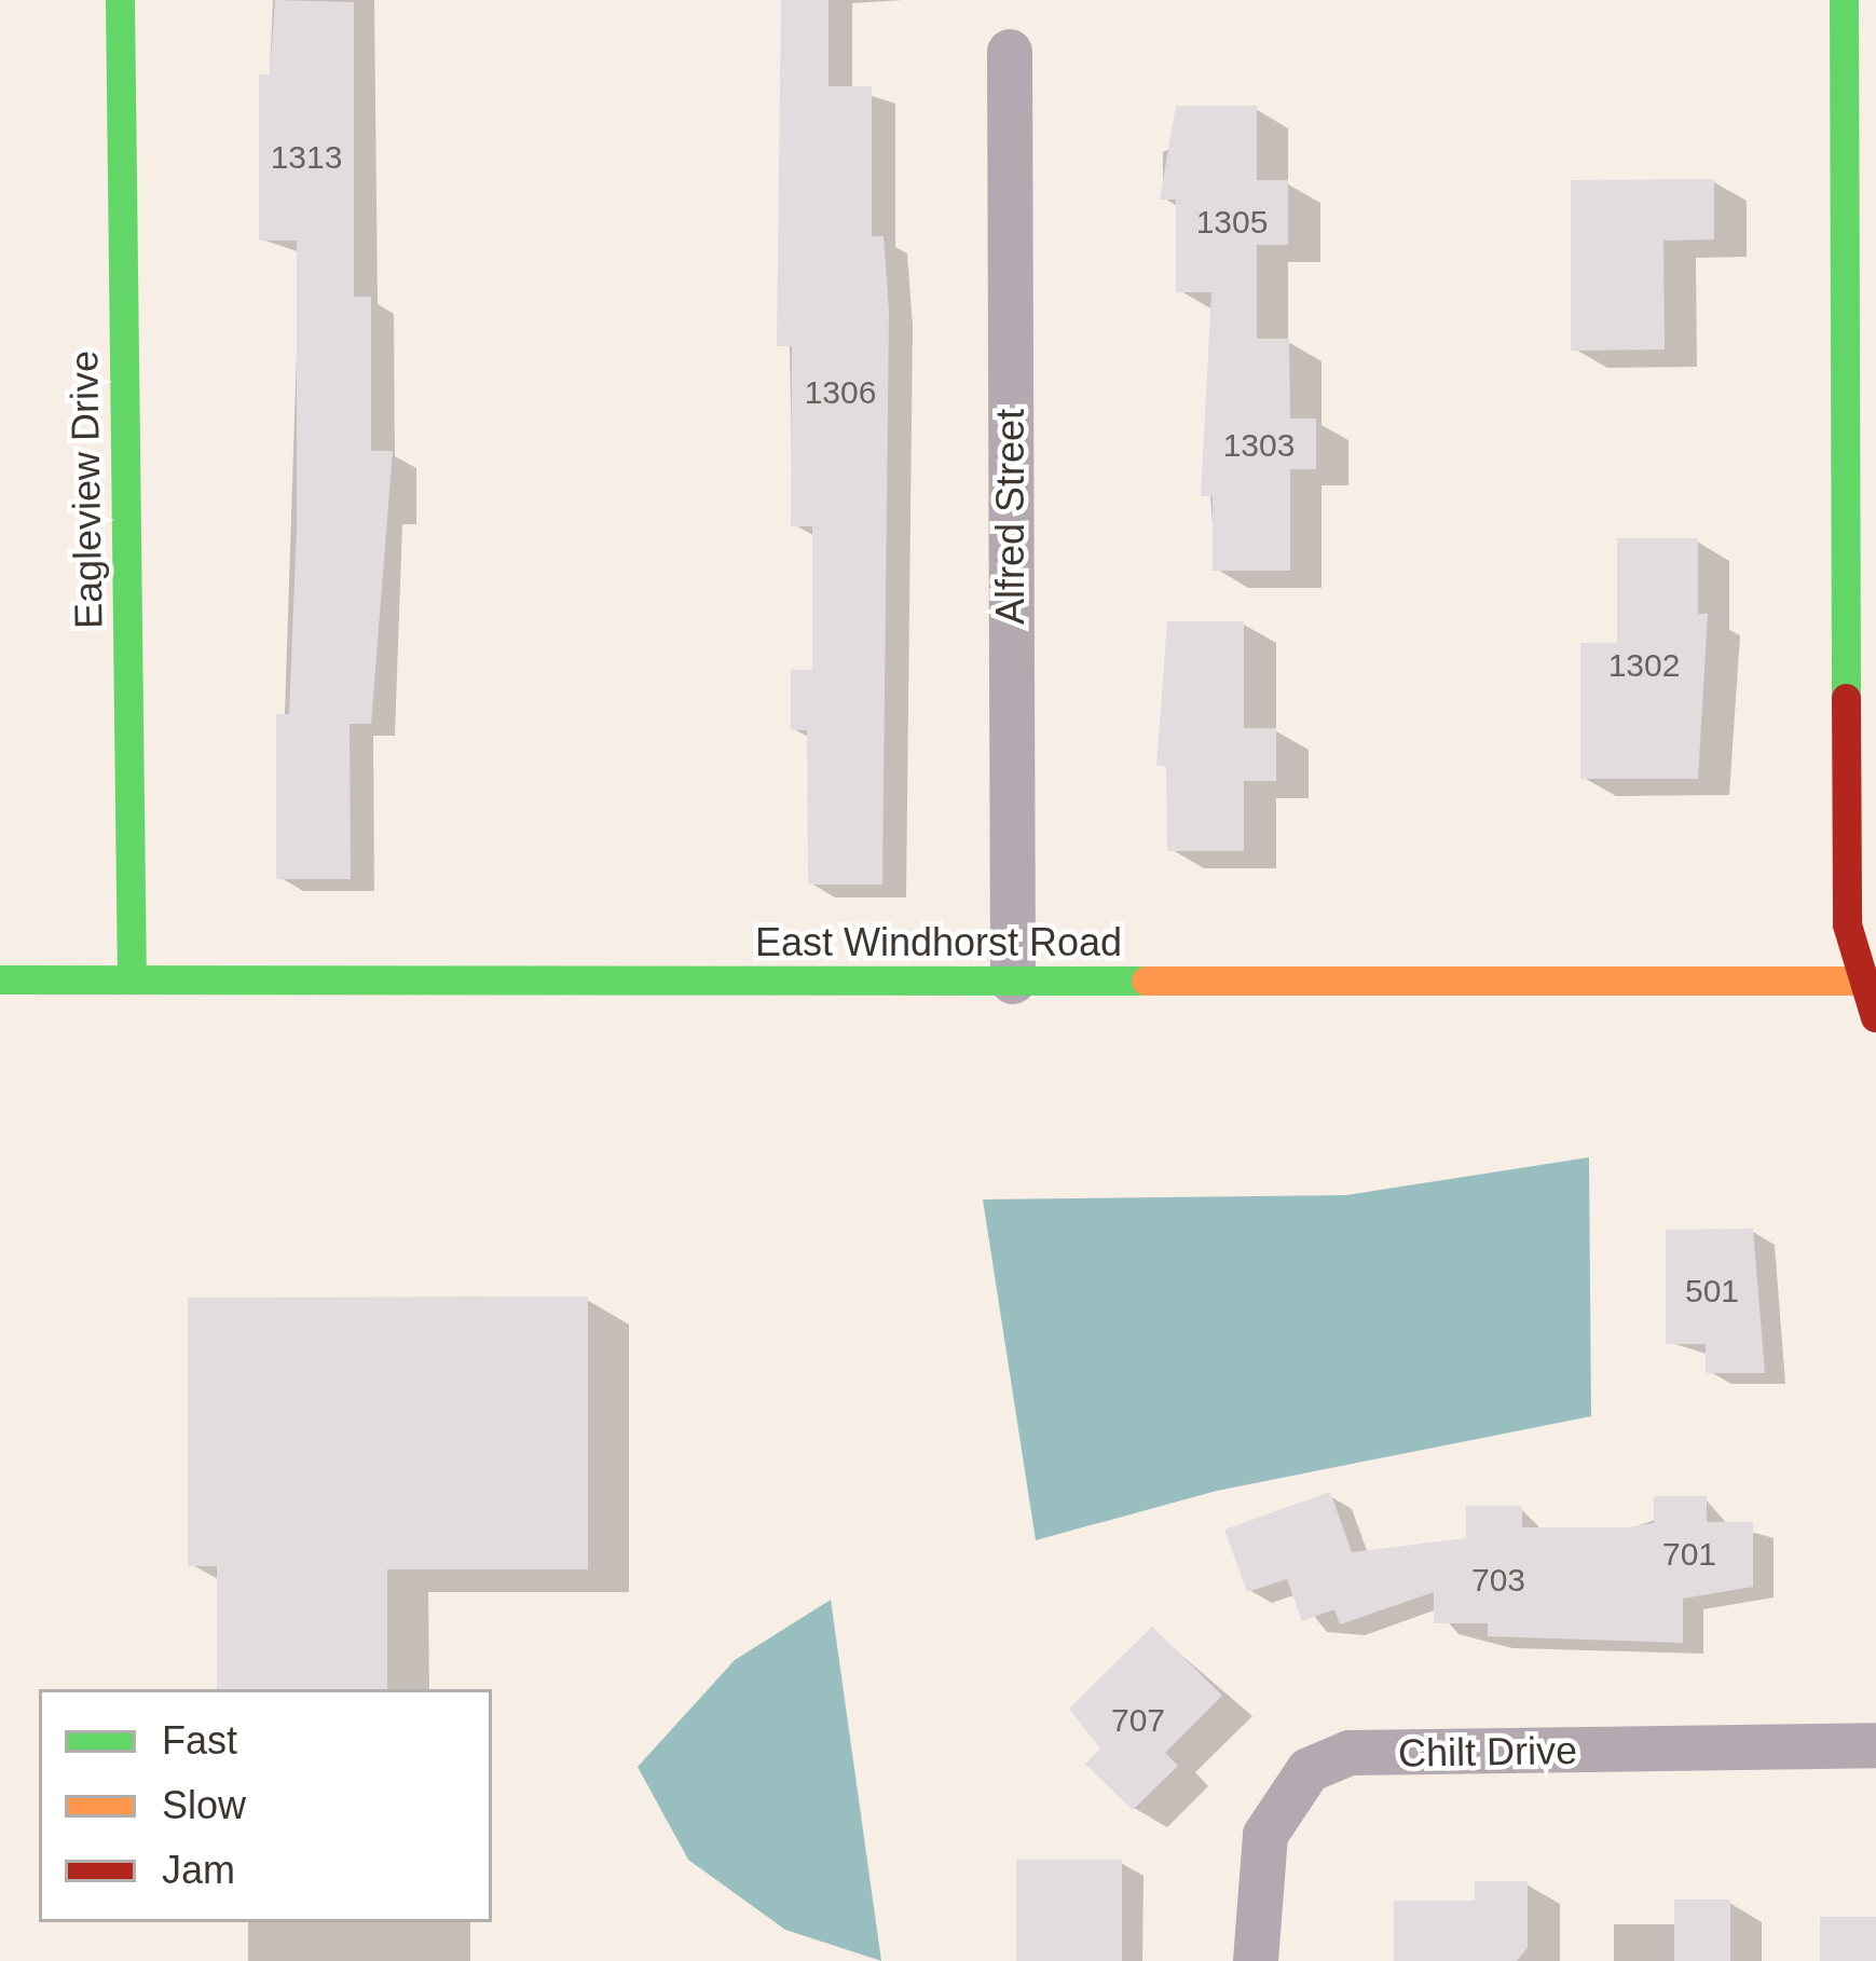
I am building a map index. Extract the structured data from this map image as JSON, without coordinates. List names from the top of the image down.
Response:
{
  "streets": {
    "street": [
      "Eagleview Drive",
      "Alfred Street",
      "East Windhorst Road",
      "Chilt Drive"
    ]
  },
  "crossings": [
    ["Eagleview Drive", "East Windhorst Road"],
    ["Alfred Street", "East Windhorst Road"]
  ],
  "house_numbers": [
    "1313",
    "1305",
    "1306",
    "1303",
    "1302",
    "501",
    "701",
    "703",
    "707"
  ],
  "legend": ["Fast", "Slow", "Jam"]
}
